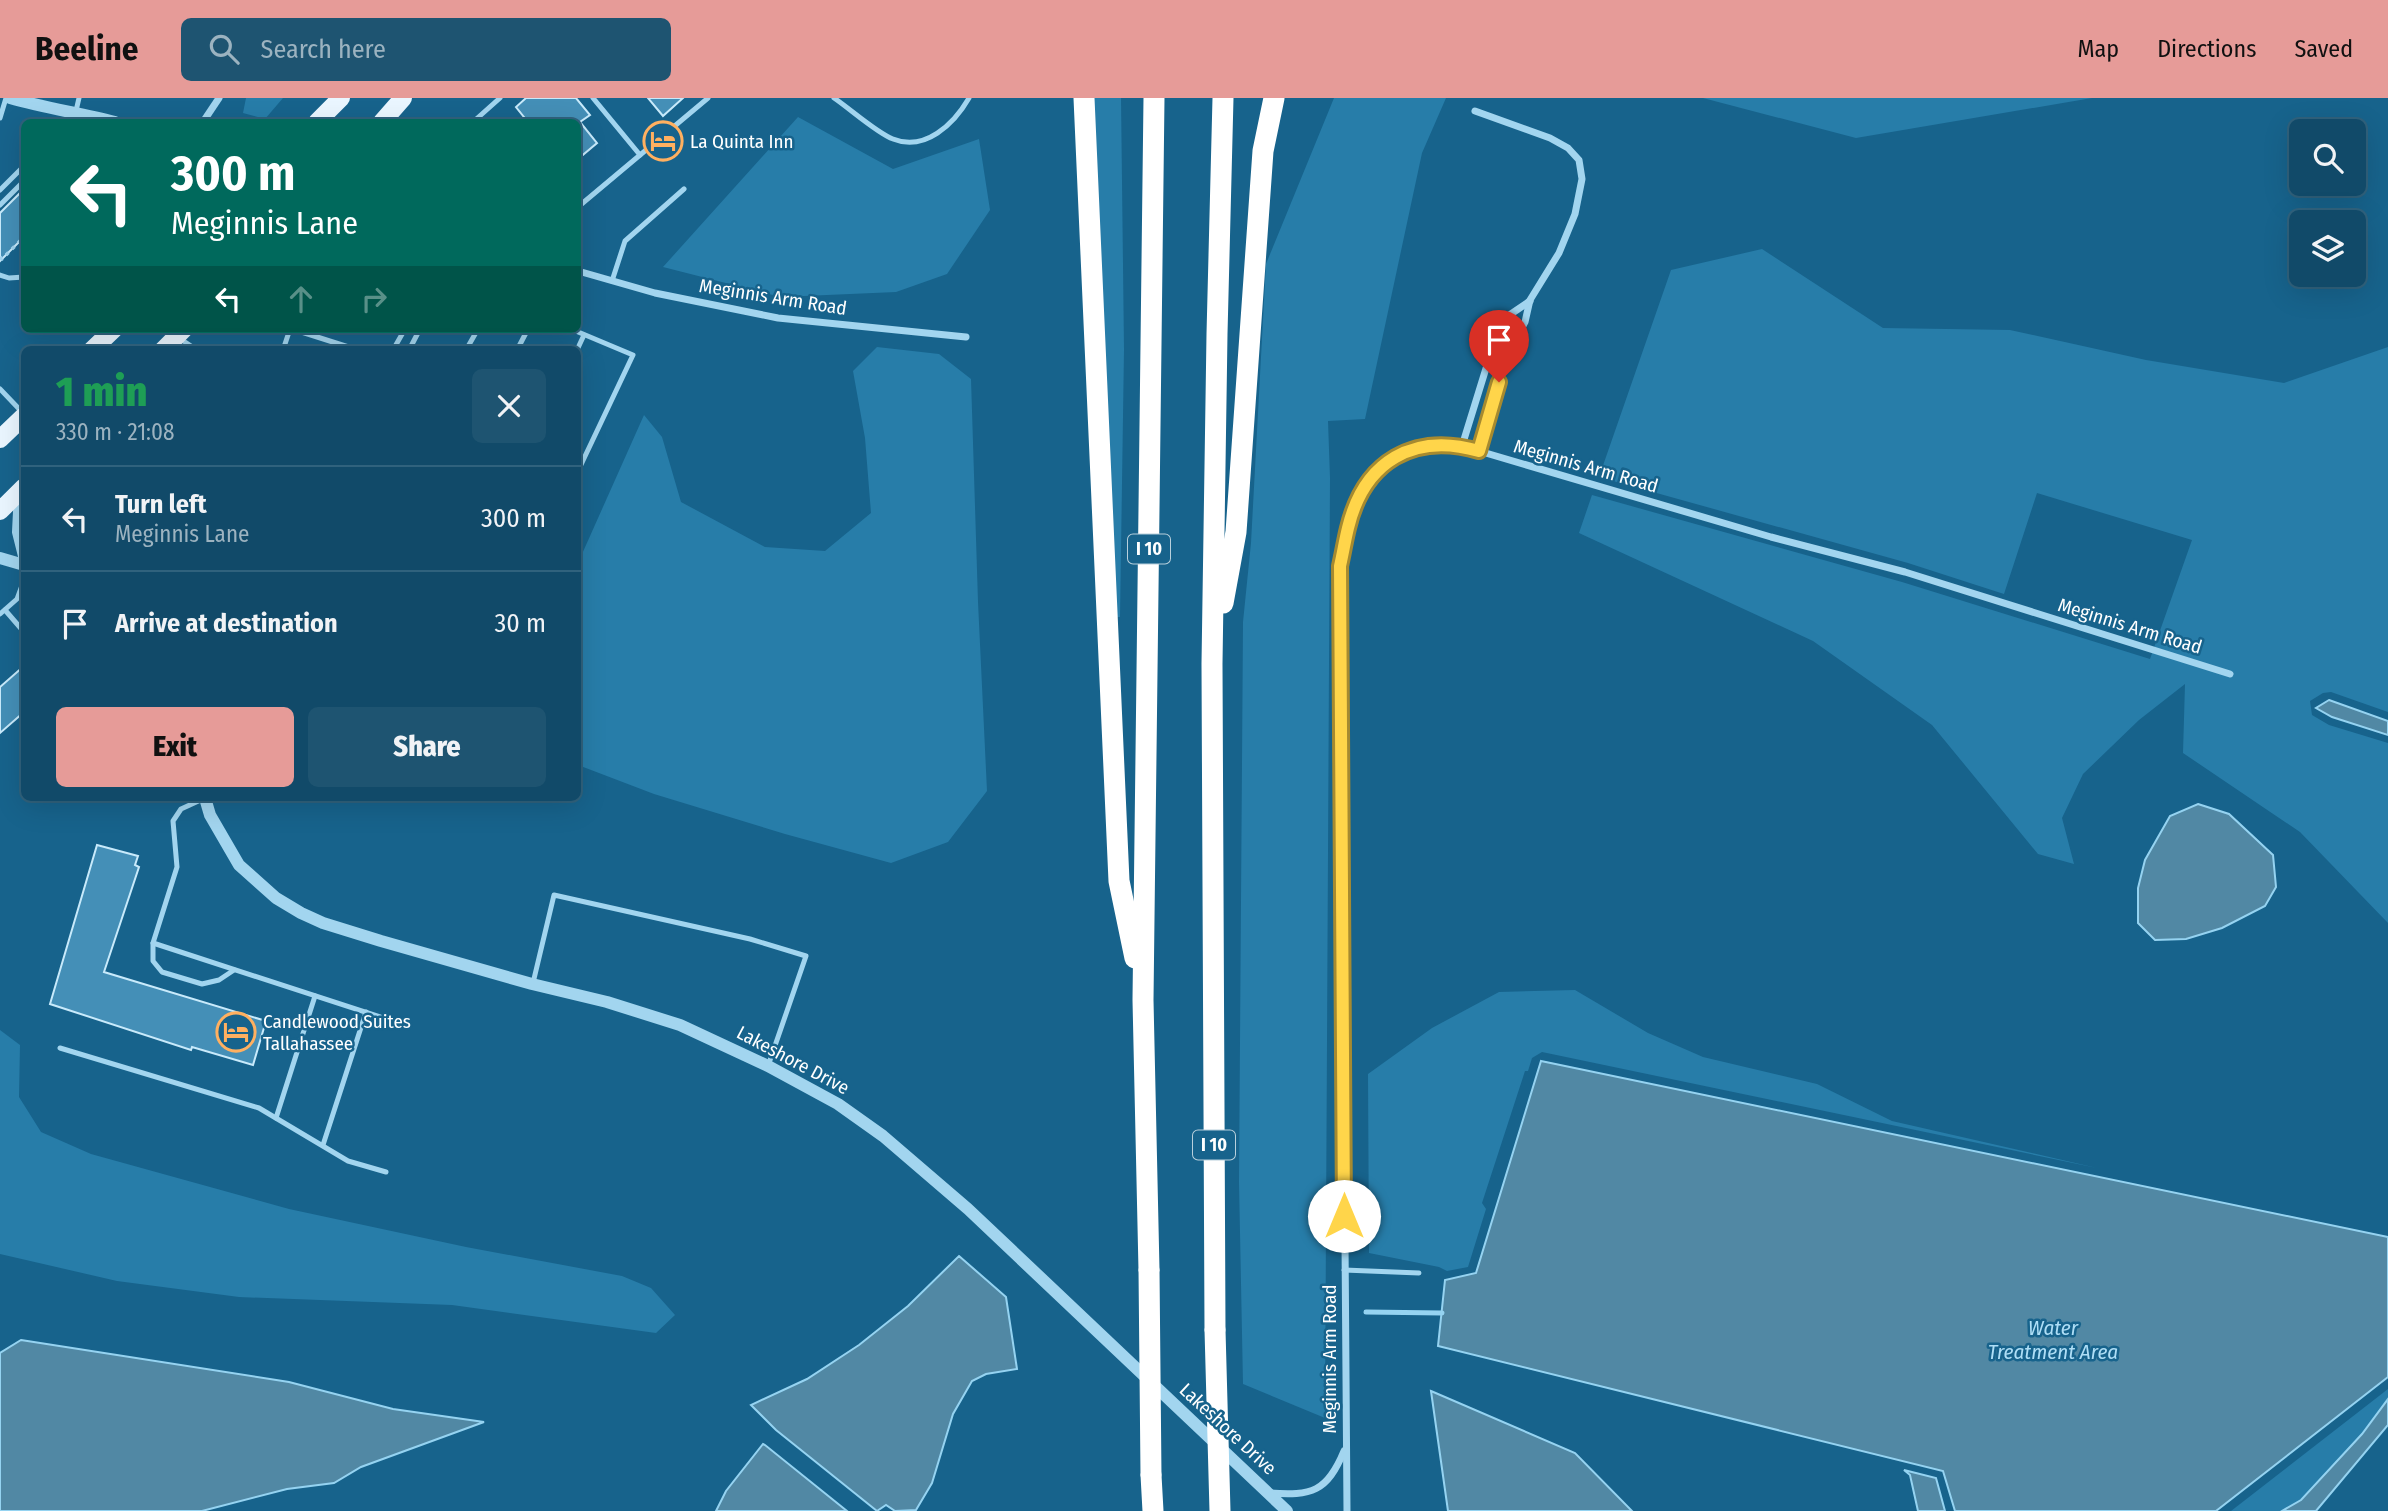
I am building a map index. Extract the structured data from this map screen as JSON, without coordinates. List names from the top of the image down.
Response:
{
  "streets": {
    "highway": ["I 10"],
    "street": ["Meginnis Arm Road", "Lakeshore Drive"]
  },
  "water": ["Water Treatment Area"],
  "places": {
    "hotel": ["La Quinta Inn", "Candlewood Suites Tallahassee"]
  },
  "page": {
    "header": "Beeline",
    "search": "Search here",
    "nav": ["Map", "Directions", "Saved"],
    "turn": ["300 m", "Meginnis Lane"],
    "heading": ["1 min", "330 m · 21:08"],
    "list": [
      {
        "name": "Turn left",
        "note": "Meginnis Lane",
        "value": "300 m"
      },
      {
        "name": "Arrive at destination",
        "value": "30 m"
      }
    ],
    "buttons": ["Exit", "Share"]
  }
}
